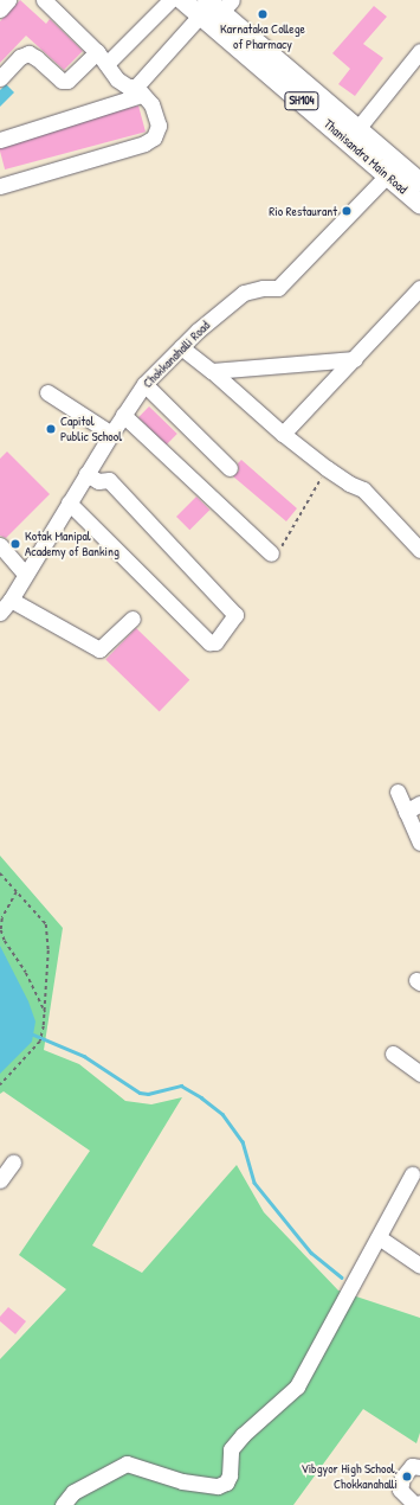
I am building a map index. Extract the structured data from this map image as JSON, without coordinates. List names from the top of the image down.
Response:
{
  "streets": {
    "main road": ["SH104", "Thanisandra Main Road"],
    "street": ["Chokkanahalli Road"]
  },
  "crossings": [
    ["Thanisandra Main Road", "Chokkanahalli Road"]
  ],
  "places": [
    "Karnataka College of Pharmacy",
    "Rio Restaurant",
    "Capitol Public School",
    "Kotak Manipal Academy of Banking",
    "Vibgyor High School, Chokkanahalli"
  ]
}
